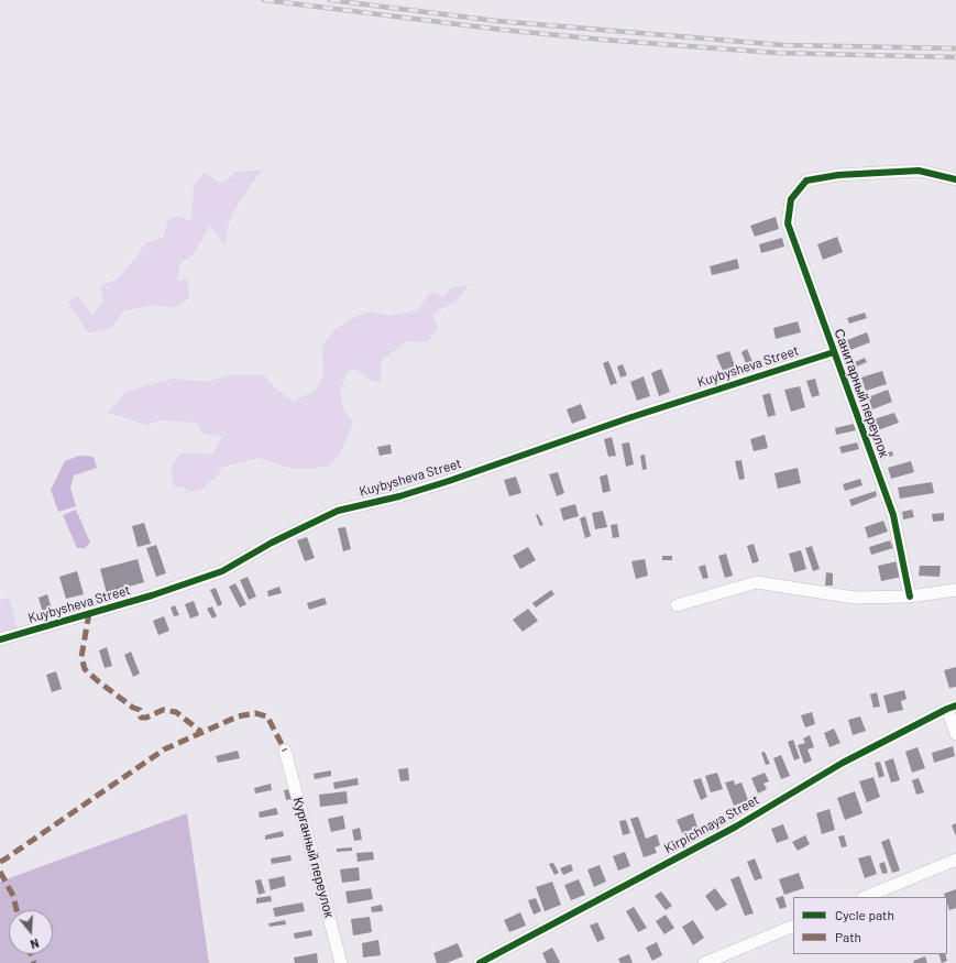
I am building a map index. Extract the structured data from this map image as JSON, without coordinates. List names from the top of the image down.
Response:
{
  "streets": {
    "street": [
      "Kuybysheva Street",
      "Санитарный переулок",
      "Kirpichnaya Street",
      "Курганный переулок"
    ]
  },
  "crossings": [
    ["Kuybysheva Street", "Санитарный переулок"]
  ],
  "legend": ["Cycle path", "Path"],
  "north": "bottom"
}
